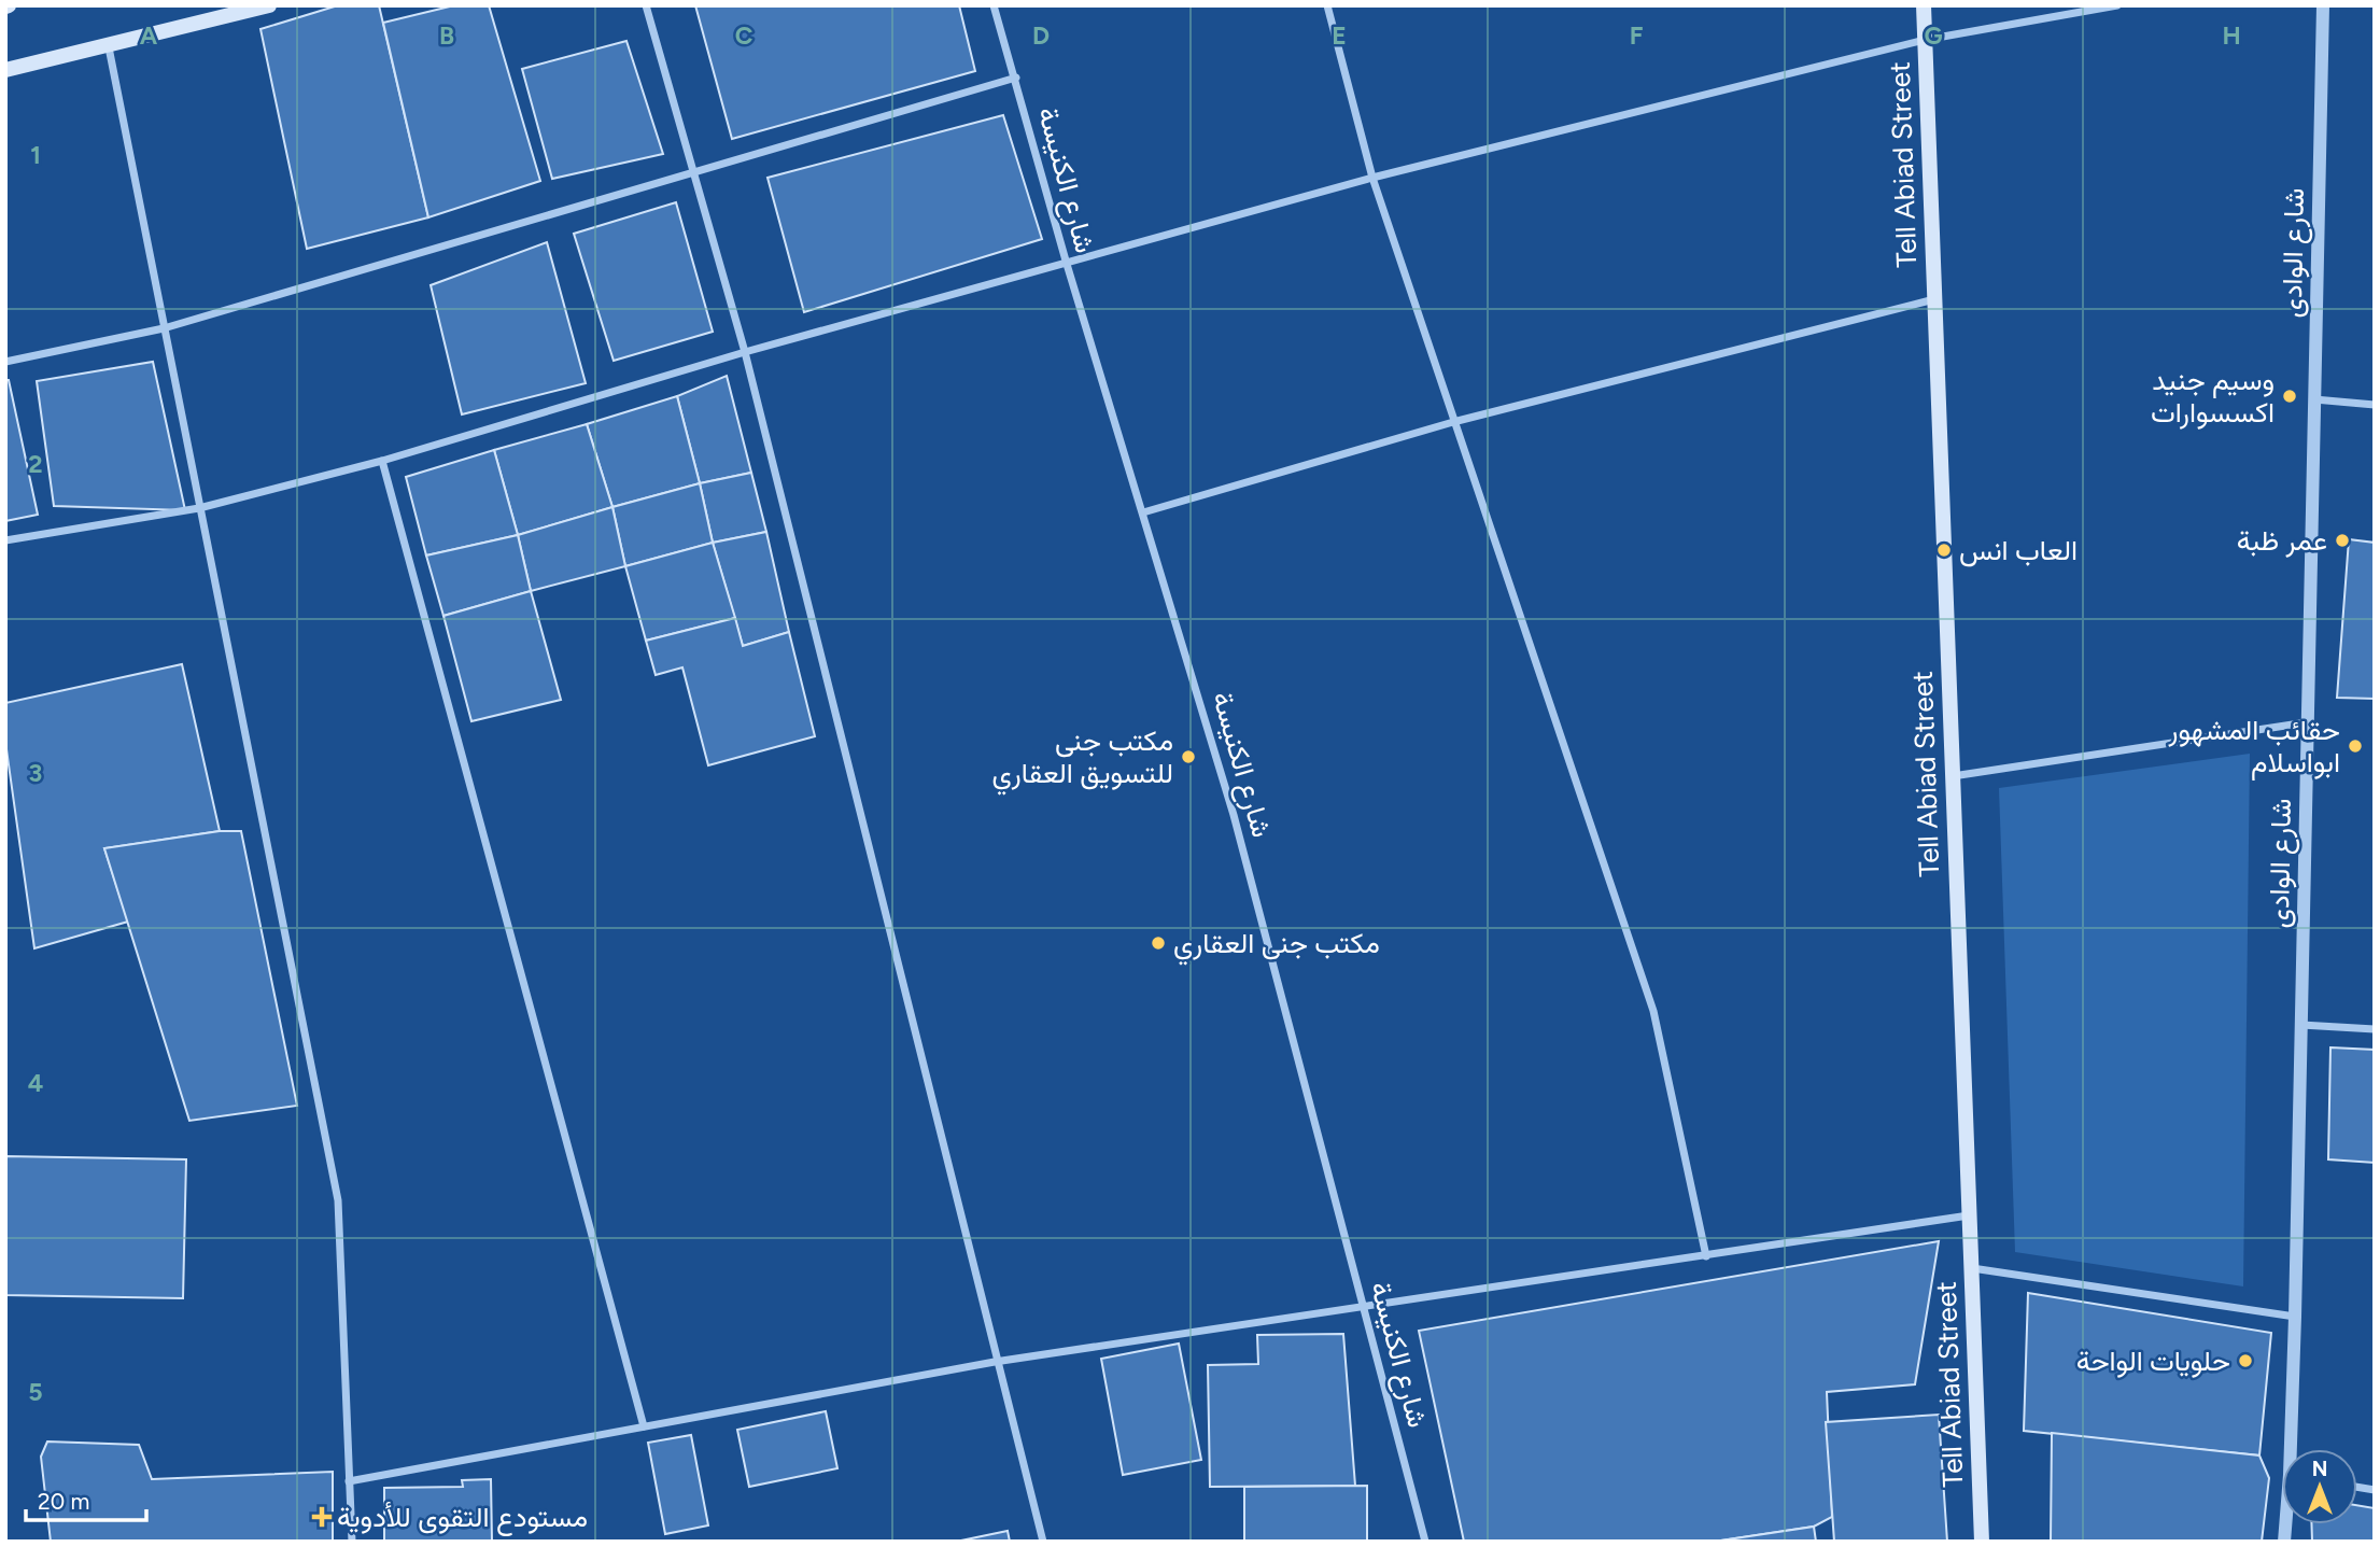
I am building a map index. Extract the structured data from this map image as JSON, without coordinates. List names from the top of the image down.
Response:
{
  "streets": {
    "main road": ["Tell Abiad Street"],
    "street": ["شارع الكنيسة", "شارع الوادى"]
  },
  "places": {
    "other": [
      "وسيم جنيد اكسسوارات",
      "عمر ظبة",
      "العاب انس",
      "حقائب المشهور ابواسلام",
      "مكتب جنى للتسويق العقاري",
      "مكتب جنى العقاري",
      "حلويات الواحة"
    ],
    "health": ["مستودع التقوى للأدوية"]
  },
  "scale_bar": "20 m",
  "north": "top",
  "grid": {
    "columns": [
      "A",
      "B",
      "C",
      "D",
      "E",
      "F",
      "G",
      "H"
    ],
    "rows": [
      "1",
      "2",
      "3",
      "4",
      "5"
    ]
  }
}
